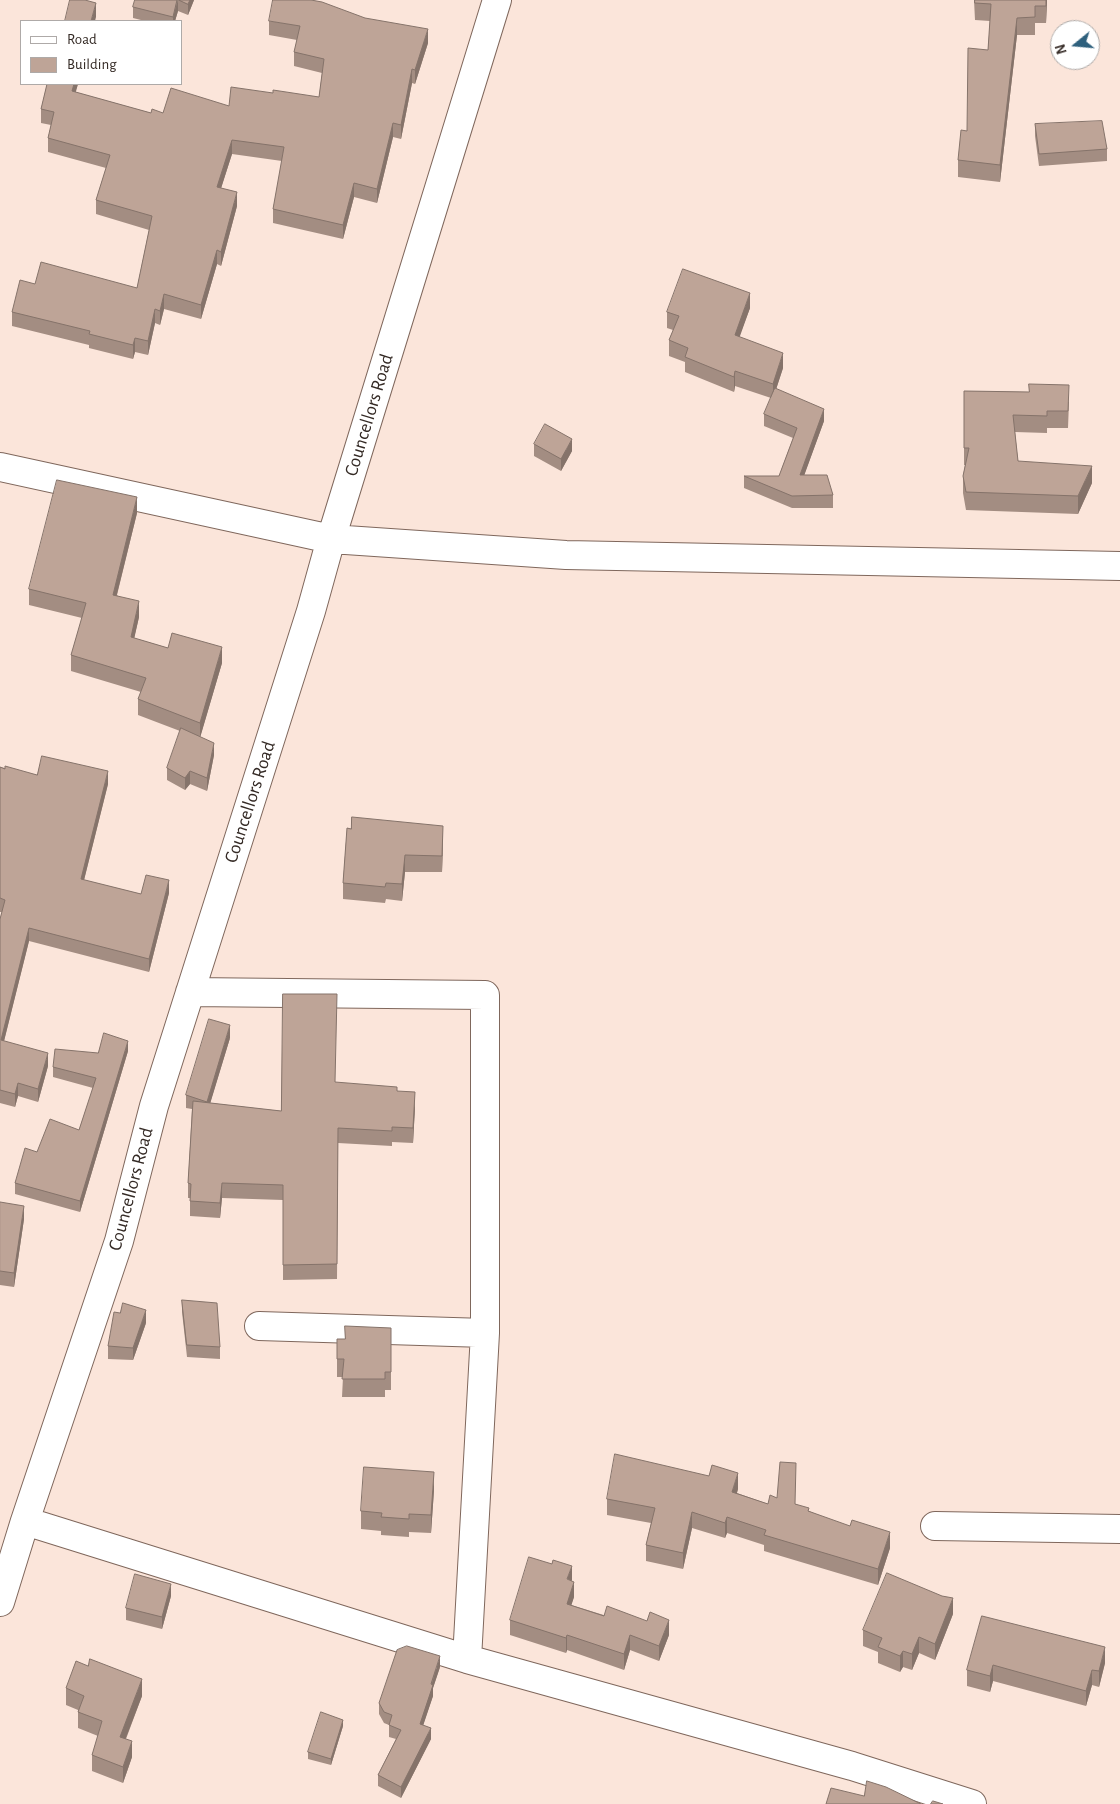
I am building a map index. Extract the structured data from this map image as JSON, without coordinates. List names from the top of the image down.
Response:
{
  "streets": {
    "street": ["Councellors Road"]
  },
  "legend": ["Road", "Building"],
  "north": "left"
}
